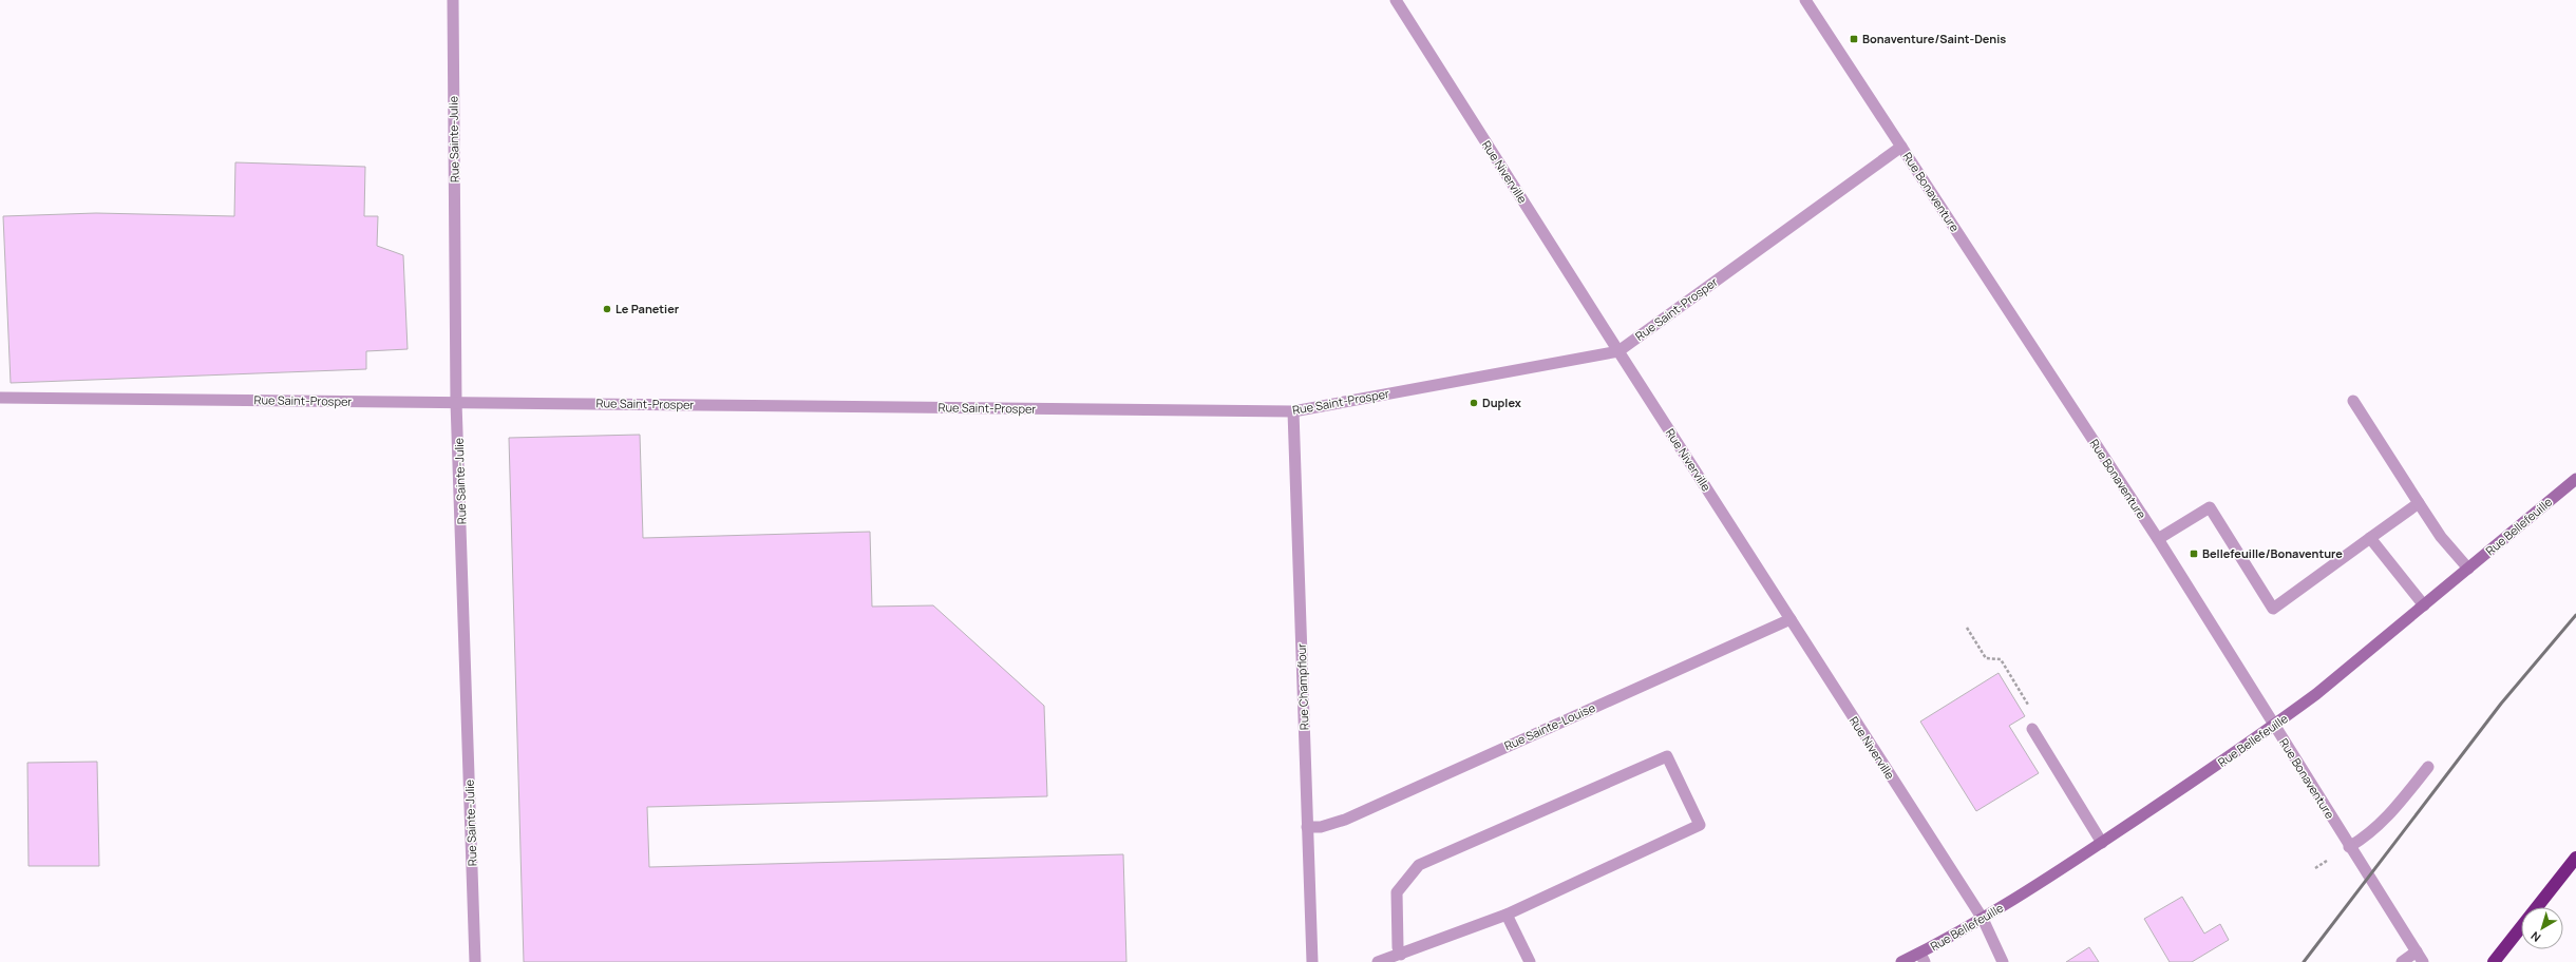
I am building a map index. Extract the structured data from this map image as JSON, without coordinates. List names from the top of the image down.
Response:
{
  "streets": {
    "main road": ["Rue Bellefeuille"],
    "street": [
      "Rue Sainte-Julie",
      "Rue Niverville",
      "Rue Bonaventure",
      "Rue Saint-Prosper",
      "Rue Champflour",
      "Rue Sainte-Louise"
    ]
  },
  "crossings": [
    ["Rue Sainte-Julie", "Rue Saint-Prosper"],
    ["Rue Niverville", "Rue Saint-Prosper"],
    ["Rue Niverville", "Rue Bellefeuille"],
    ["Rue Niverville", "Rue Sainte-Louise"],
    ["Rue Bonaventure", "Rue Saint-Prosper"],
    ["Rue Bonaventure", "Rue Bellefeuille"],
    ["Rue Saint-Prosper", "Rue Champflour"],
    ["Rue Champflour", "Rue Sainte-Louise"]
  ],
  "places": {
    "transit": ["Bonaventure/Saint-Denis", "Bellefeuille/Bonaventure"],
    "other": ["Le Panetier", "Duplex"]
  },
  "north": "bottom left"
}
